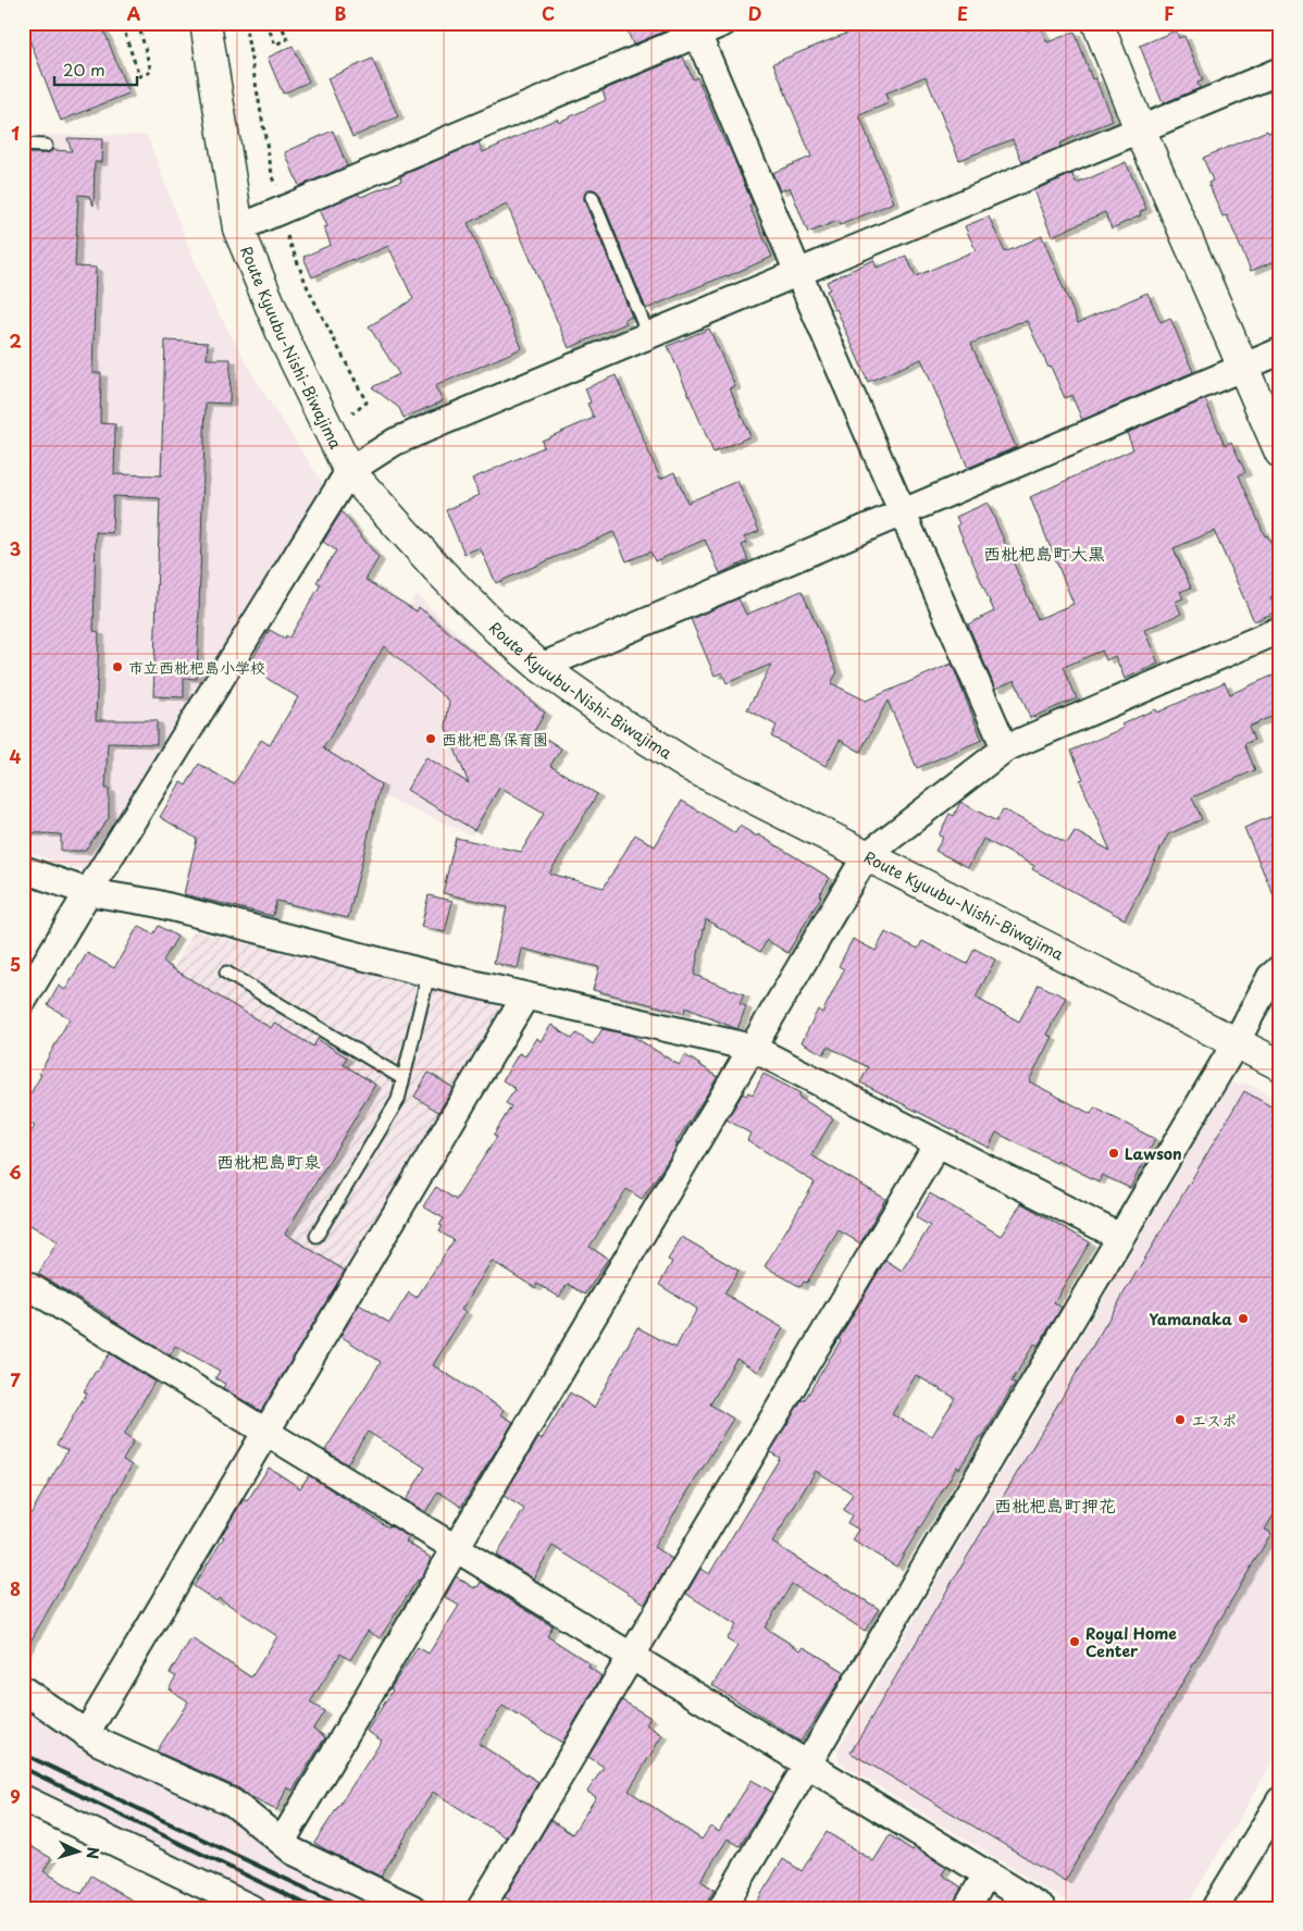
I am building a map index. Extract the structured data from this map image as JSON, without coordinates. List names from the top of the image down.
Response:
{
  "streets": {
    "main road": ["Route Kyuubu-Nishi-Biwajima"]
  },
  "districts": ["西枇杷島町大黒", "西枇杷島町泉", "西枇杷島町押花"],
  "places": [
    "市立西枇杷島小学校",
    "西枇杷島保育園",
    "Lawson",
    "Yamanaka",
    "エスポ",
    "Royal Home Center"
  ],
  "scale_bar": "20 m",
  "north": "right",
  "grid": {
    "columns": [
      "A",
      "B",
      "C",
      "D",
      "E",
      "F"
    ],
    "rows": [
      "1",
      "2",
      "3",
      "4",
      "5",
      "6",
      "7",
      "8",
      "9"
    ]
  }
}
